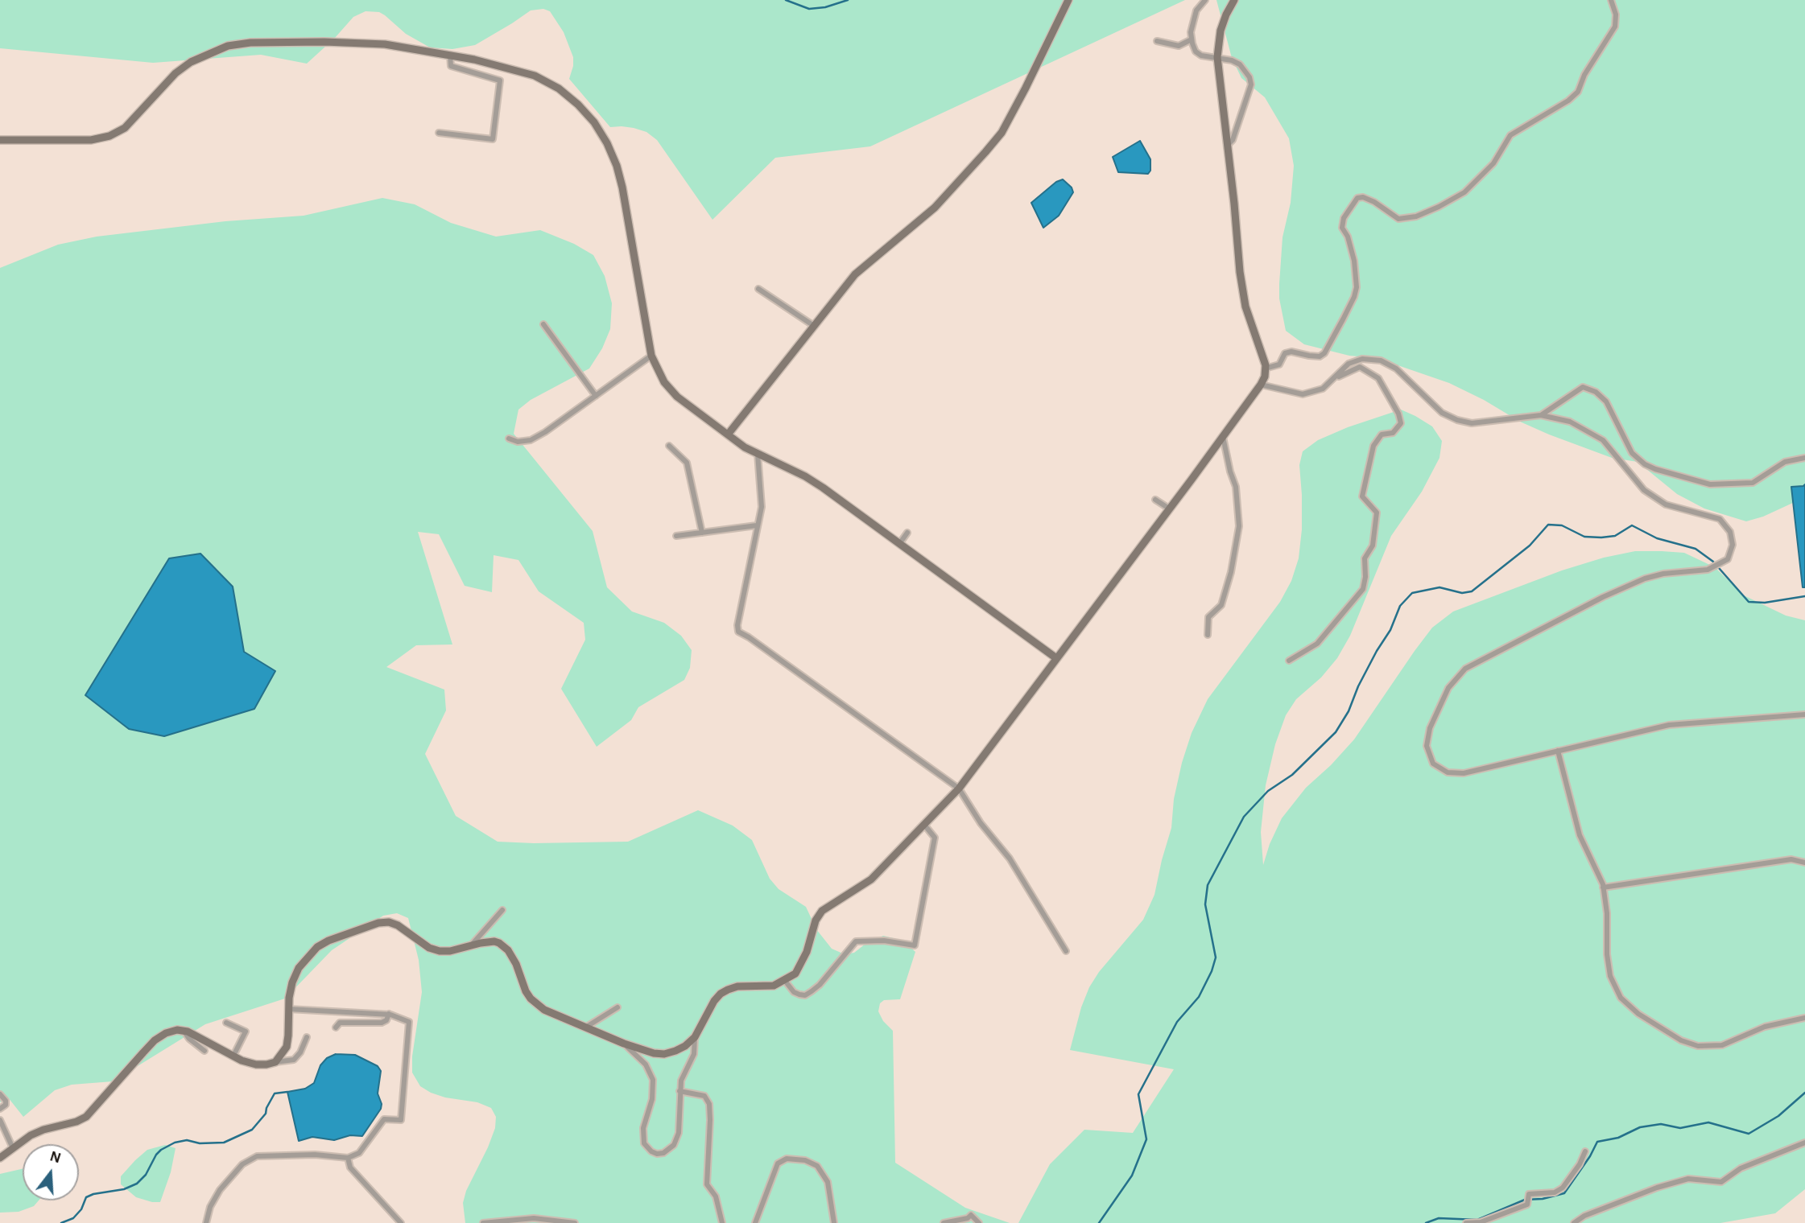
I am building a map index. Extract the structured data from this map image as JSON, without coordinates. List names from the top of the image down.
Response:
{
  "north": "top"
}
